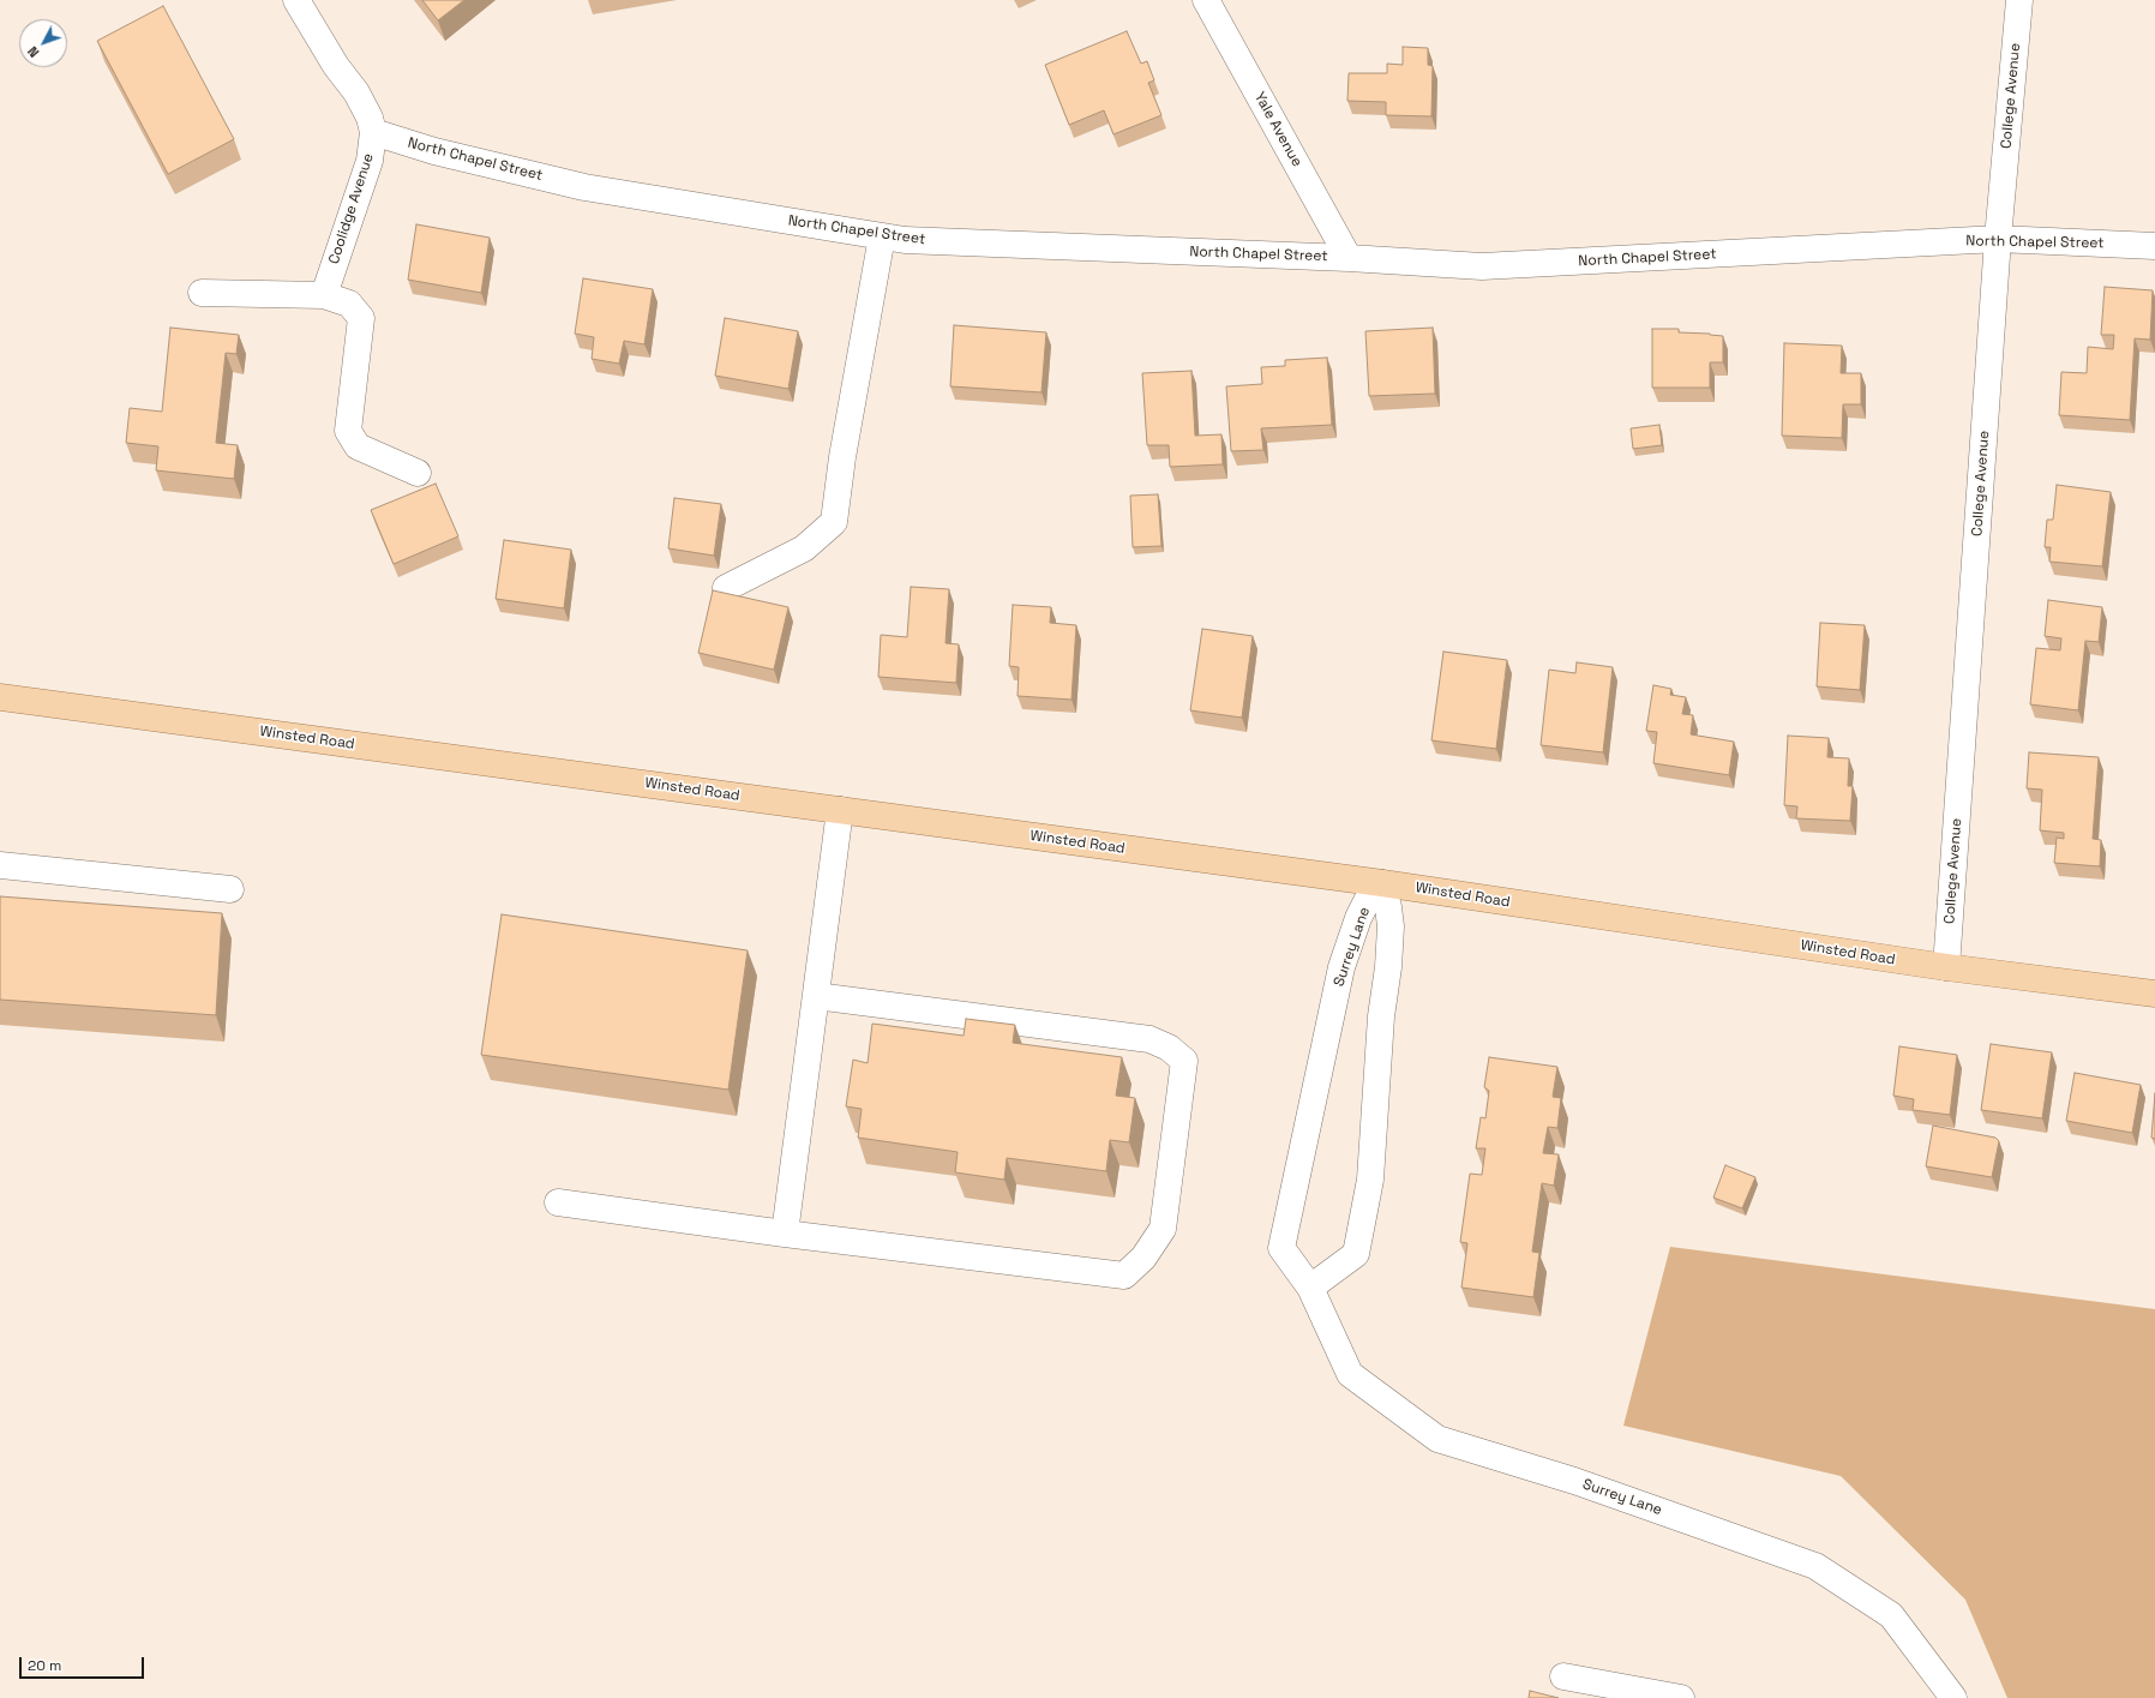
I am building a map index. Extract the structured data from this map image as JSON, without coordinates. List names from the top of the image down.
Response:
{
  "streets": {
    "main road": ["Winsted Road"],
    "street": [
      "College Avenue",
      "Yale Avenue",
      "North Chapel Street",
      "Coolidge Avenue",
      "Surrey Lane"
    ]
  },
  "crossings": [
    ["College Avenue", "North Chapel Street"],
    ["College Avenue", "Winsted Road"],
    ["Yale Avenue", "North Chapel Street"],
    ["North Chapel Street", "Coolidge Avenue"],
    ["Winsted Road", "Surrey Lane"]
  ],
  "scale_bar": "20 m",
  "north": "bottom left"
}
